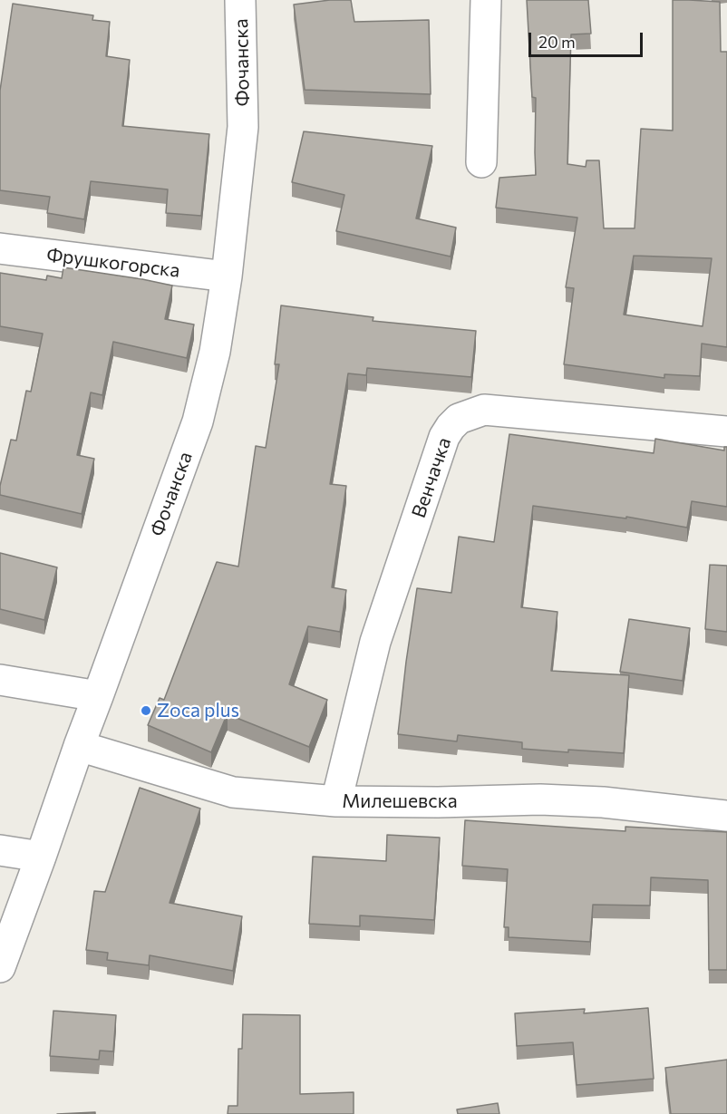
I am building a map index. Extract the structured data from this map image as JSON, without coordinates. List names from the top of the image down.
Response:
{
  "streets": {
    "street": [
      "Фочанска",
      "Фрушкогорска",
      "Венчачка",
      "Милешевска"
    ]
  },
  "crossings": [
    ["Фочанска", "Фрушкогорска"],
    ["Фочанска", "Милешевска"],
    ["Венчачка", "Милешевска"]
  ],
  "places": ["Zoca plus"],
  "scale_bar": "20 m"
}
